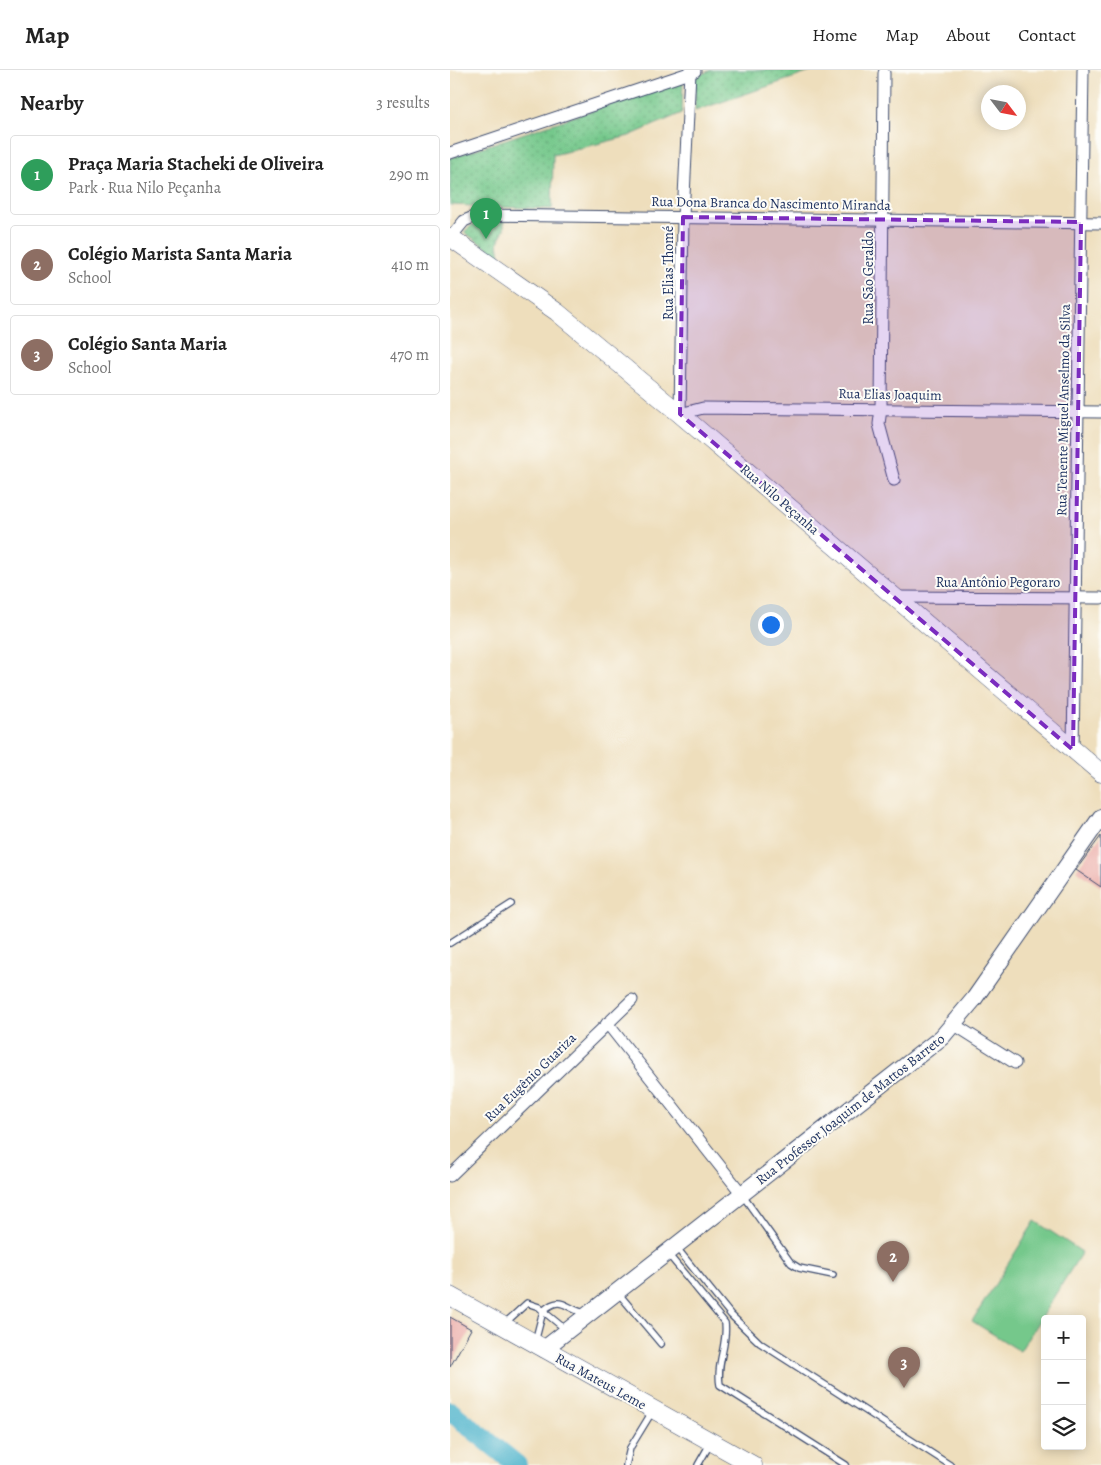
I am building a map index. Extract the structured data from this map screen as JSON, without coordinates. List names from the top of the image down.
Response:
{
  "streets": {
    "main road": ["Rua Nilo Peçanha", "Rua Professor Joaquim de Mattos Barreto", "Rua Mateus Leme"],
    "street": [
      "Rua Dona Branca do Nascimento Miranda",
      "Rua Elias Thomé",
      "Rua São Geraldo",
      "Rua Elias Joaquim",
      "Rua Tenente Miguel Anselmo da Silva",
      "Rua Antônio Pegoraro",
      "Rua Eugênio Guariza"
    ]
  },
  "crossings": [
    ["Rua Dona Branca do Nascimento Miranda", "Rua Elias Thomé"],
    ["Rua Dona Branca do Nascimento Miranda", "Rua São Geraldo"],
    ["Rua Dona Branca do Nascimento Miranda", "Rua Tenente Miguel Anselmo da Silva"],
    ["Rua Dona Branca do Nascimento Miranda", "Rua Nilo Peçanha"],
    ["Rua Elias Thomé", "Rua Elias Joaquim"],
    ["Rua Elias Thomé", "Rua Nilo Peçanha"],
    ["Rua São Geraldo", "Rua Elias Joaquim"],
    ["Rua Elias Joaquim", "Rua Tenente Miguel Anselmo da Silva"],
    ["Rua Elias Joaquim", "Rua Nilo Peçanha"],
    ["Rua Tenente Miguel Anselmo da Silva", "Rua Nilo Peçanha"],
    ["Rua Tenente Miguel Anselmo da Silva", "Rua Antônio Pegoraro"],
    ["Rua Nilo Peçanha", "Rua Antônio Pegoraro"],
    ["Rua Professor Joaquim de Mattos Barreto", "Rua Mateus Leme"]
  ],
  "north": "bottom right",
  "page": {
    "header": "Map",
    "nav": [
      "Home",
      "Map",
      "About",
      "Contact"
    ],
    "heading": ["Nearby", "3 results"],
    "list": [
      {
        "mark": "1",
        "name": "Praça Maria Stacheki de Oliveira",
        "note": "Park · Rua Nilo Peçanha",
        "value": "290 m"
      },
      {
        "mark": "2",
        "name": "Colégio Marista Santa Maria",
        "note": "School",
        "value": "410 m"
      },
      {
        "mark": "3",
        "name": "Colégio Santa Maria",
        "note": "School",
        "value": "470 m"
      }
    ],
    "pins": ["1", "2", "3"],
    "map_buttons": ["+", "−"]
  }
}
